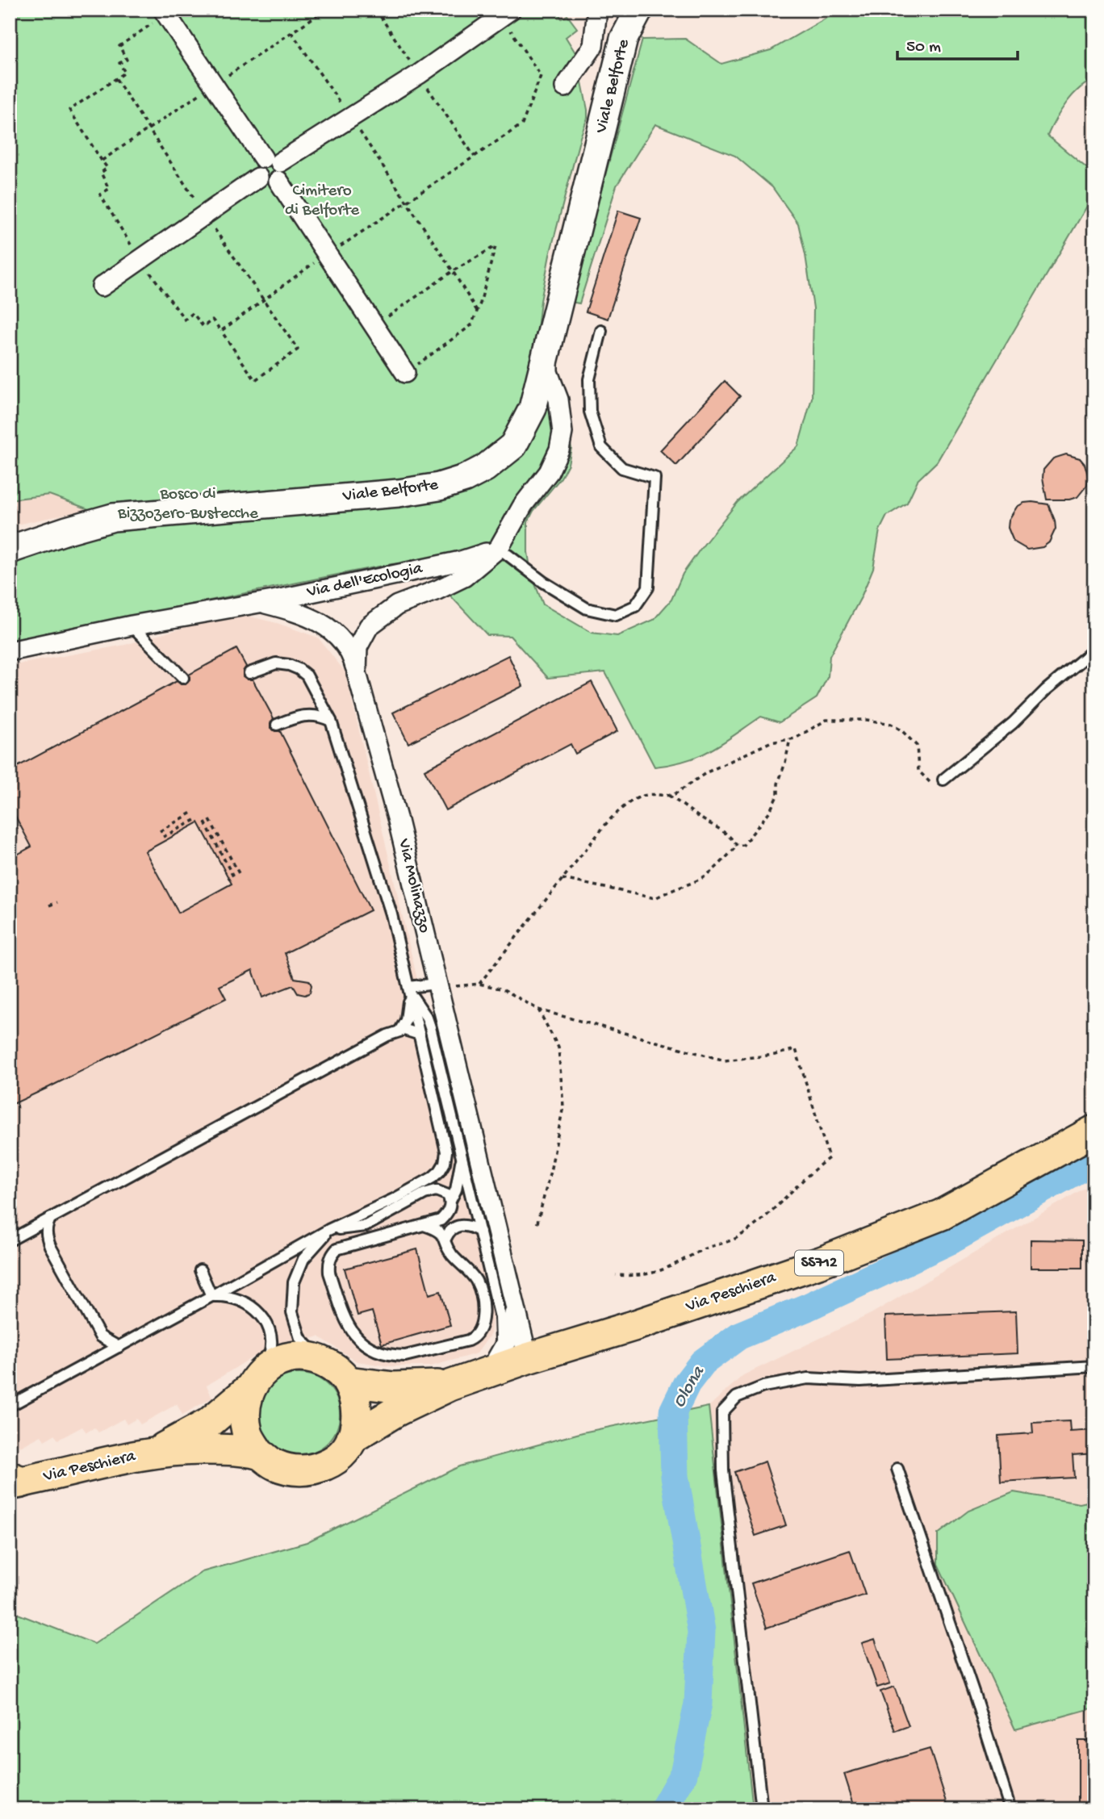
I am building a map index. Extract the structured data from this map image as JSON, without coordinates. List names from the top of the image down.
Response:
{
  "streets": {
    "main road": ["Viale Belforte", "SS712", "Via Peschiera"],
    "street": ["Via dell'Ecologia", "Via Molinazzo"]
  },
  "crossings": [
    ["Via dell'Ecologia", "Via Molinazzo"],
    ["Via Molinazzo", "Via Peschiera"]
  ],
  "water": ["Olona"],
  "parks": ["Cimitero di Belforte", "Bosco di Bizzozero-Bustecche"],
  "scale_bar": "50 m"
}
